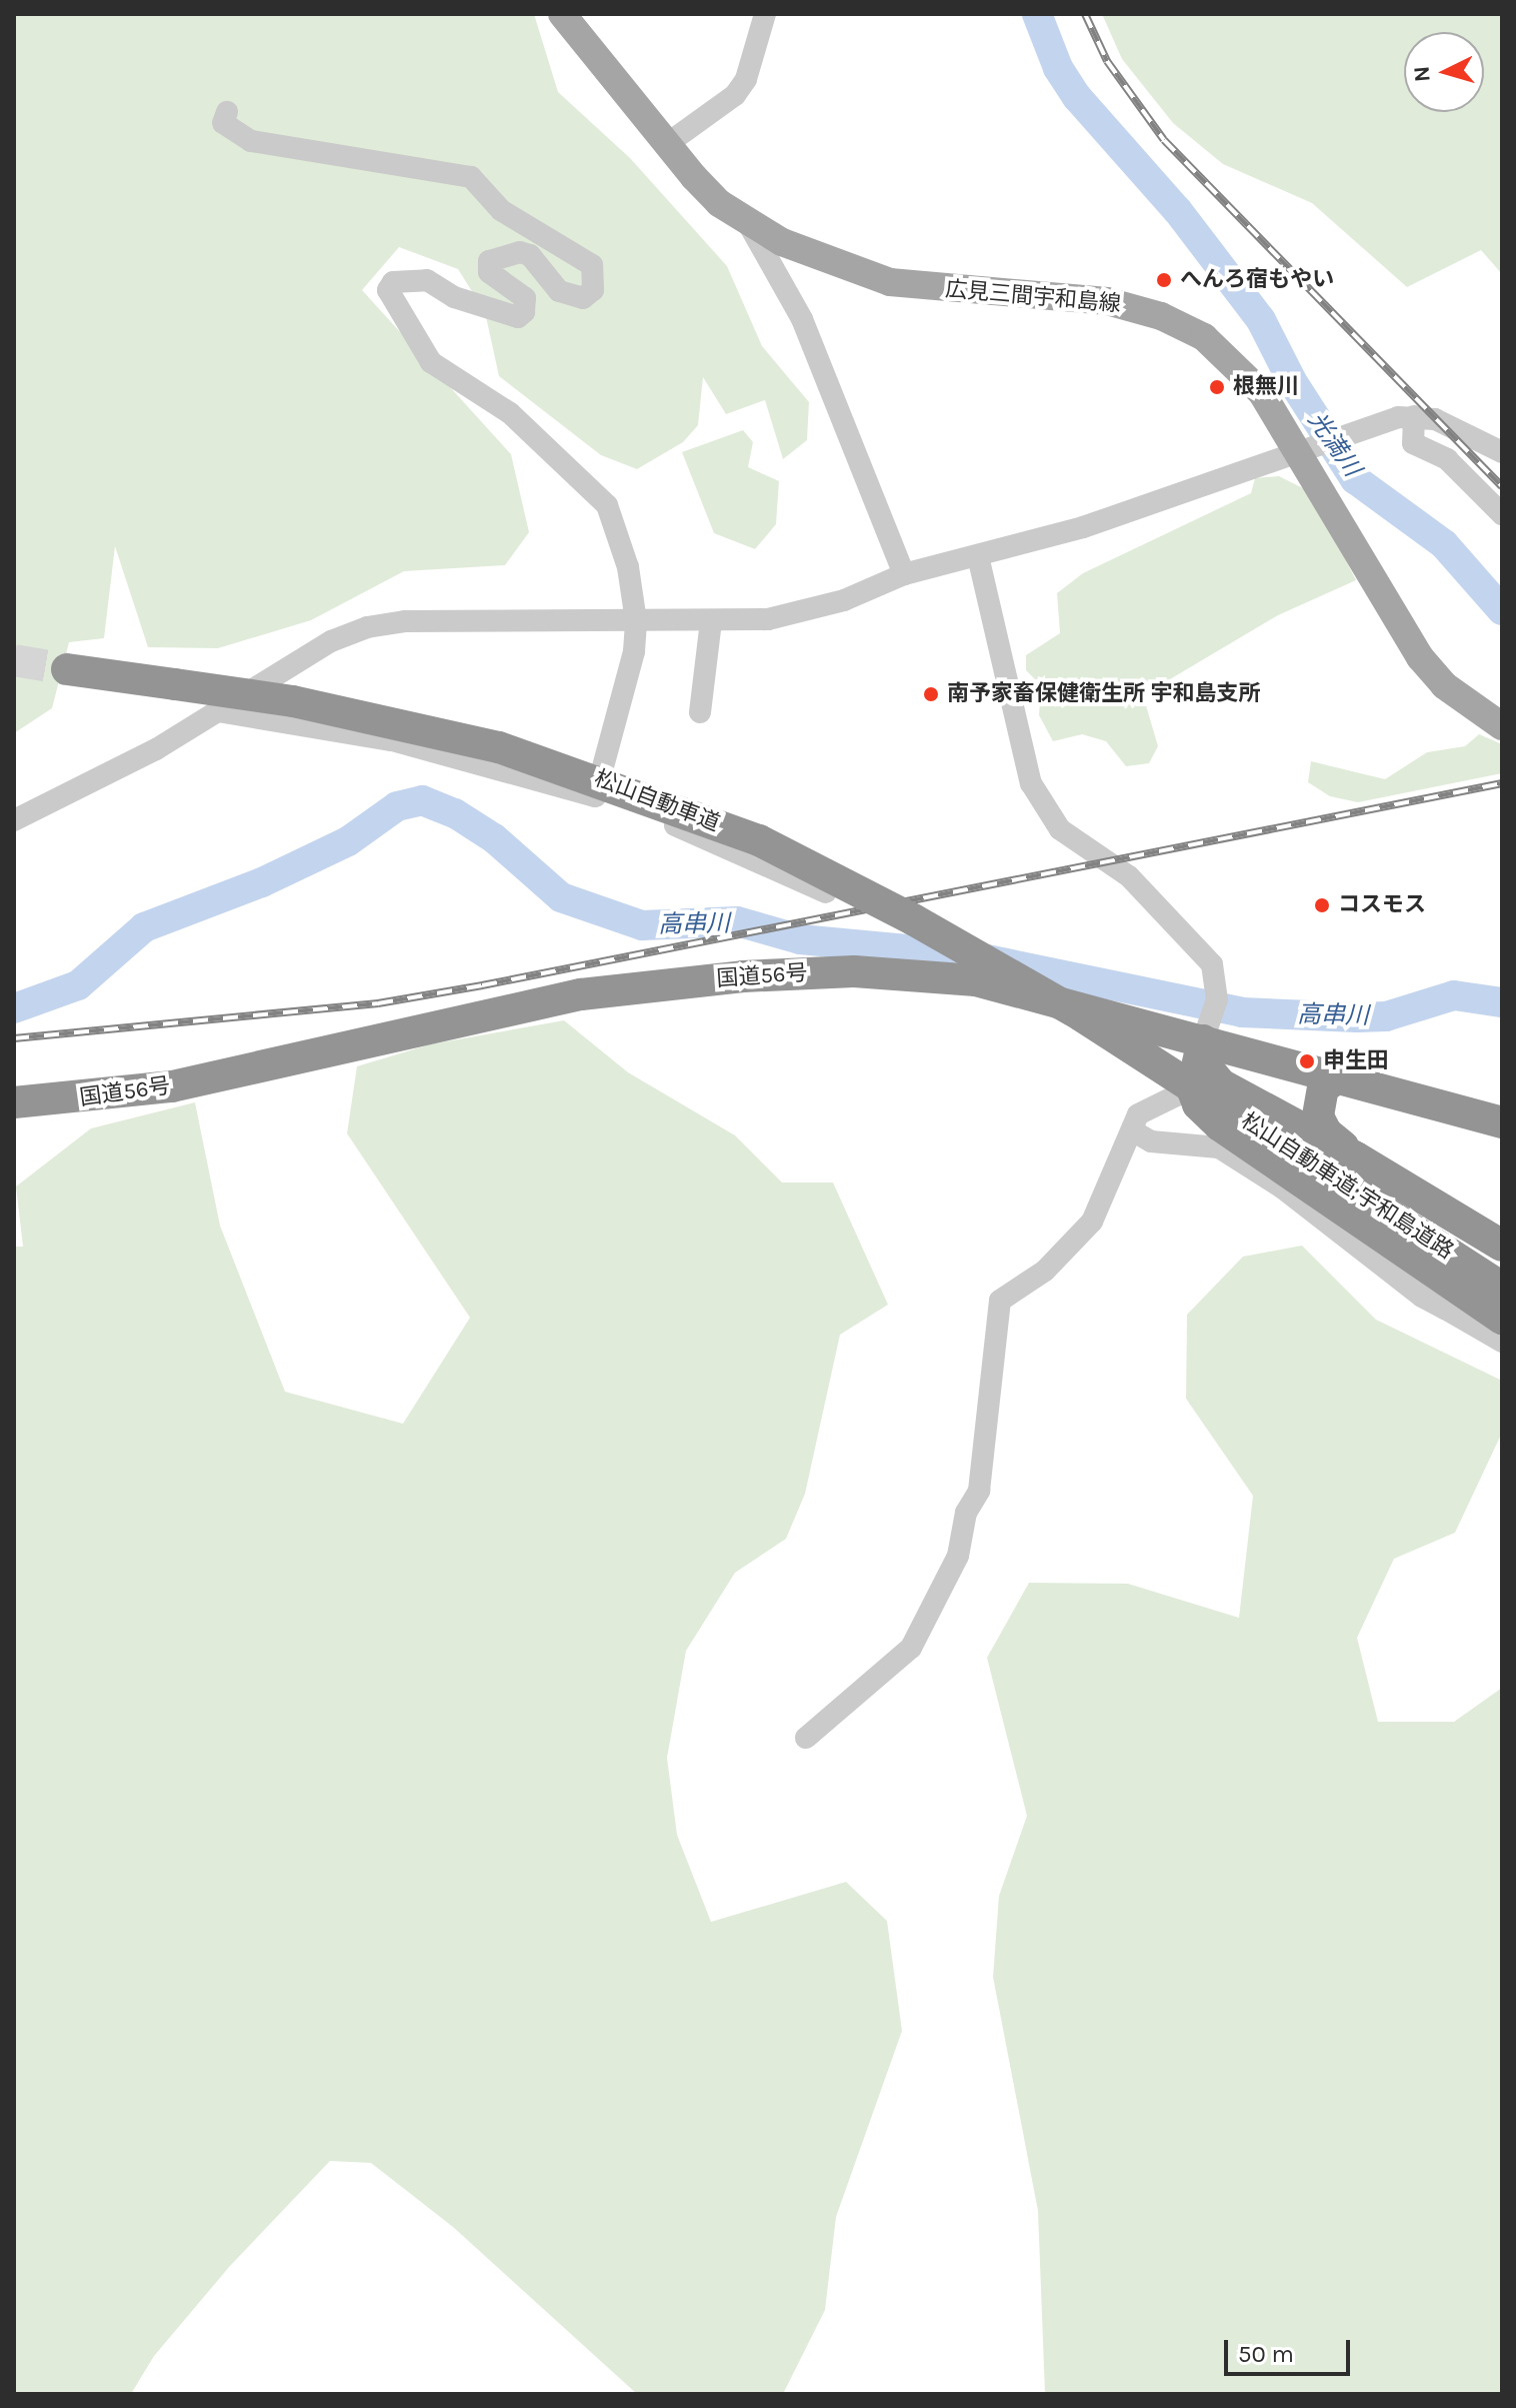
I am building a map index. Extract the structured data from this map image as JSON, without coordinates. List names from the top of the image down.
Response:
{
  "streets": {
    "highway": ["松山自動車道", "国道56号", "松山自動車道;宇和島道路"],
    "main road": ["広見三間宇和島線"]
  },
  "crossings": [
    ["松山自動車道", "松山自動車道;宇和島道路"]
  ],
  "water": ["光満川", "高串川"],
  "places": [
    "へんろ宿もやい",
    "根無川",
    "南予家畜保健衛生所 宇和島支所",
    "コスモス",
    "申生田"
  ],
  "scale_bar": "50 m",
  "north": "left"
}
